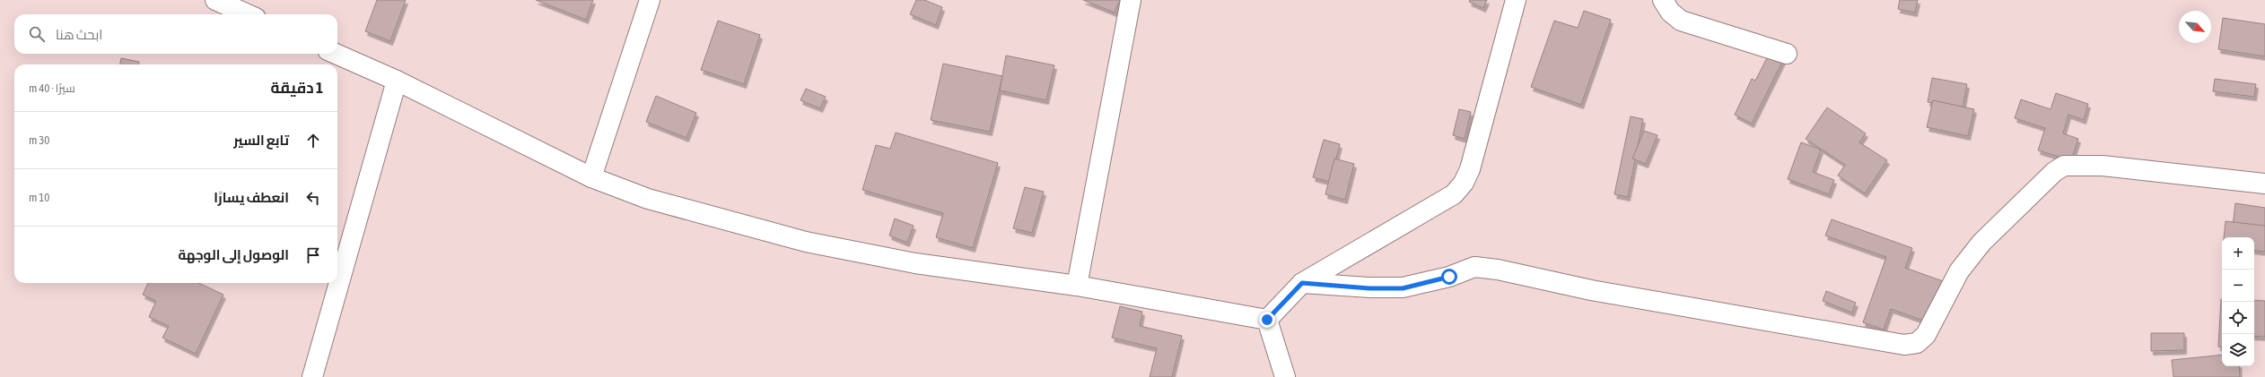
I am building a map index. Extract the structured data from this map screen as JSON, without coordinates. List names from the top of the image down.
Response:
{
  "north": "bottom right",
  "page": {
    "search": "ابحث هنا",
    "heading": ["1 دقيقة", "سيرًا · 40 m"],
    "list": [
      ["تابع السير", "30 m"],
      ["انعطف يسارًا", "10 m"],
      "الوصول إلى الوجهة"
    ],
    "map_buttons": ["+", "−"]
  }
}
